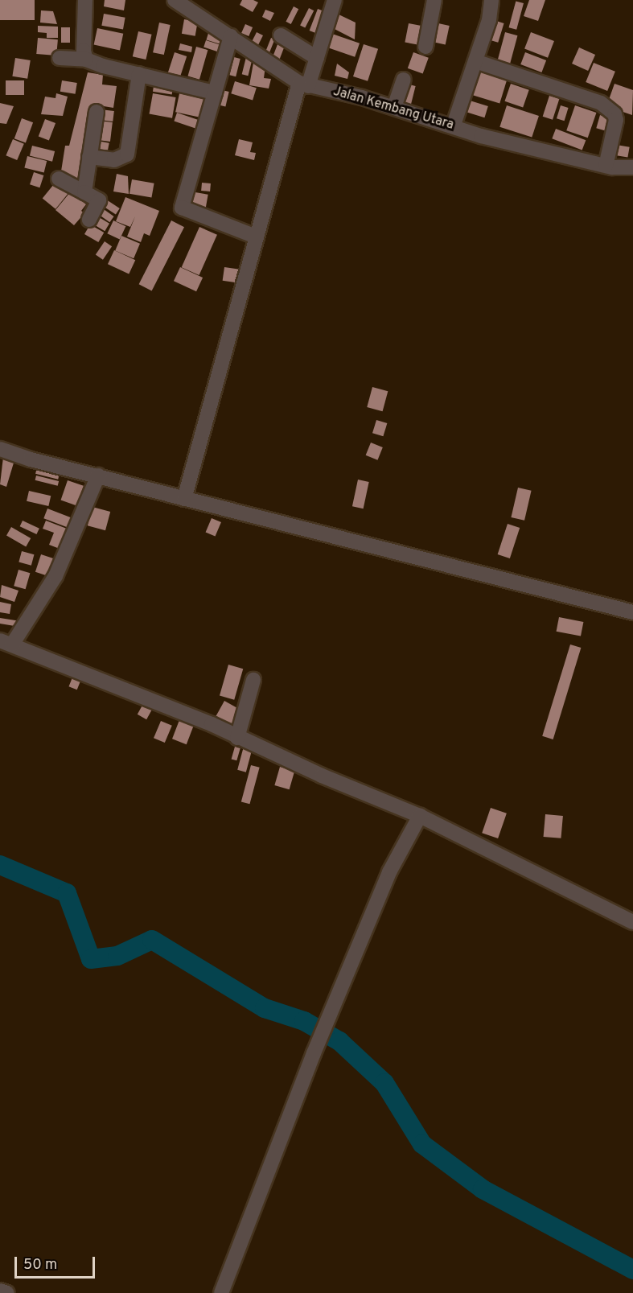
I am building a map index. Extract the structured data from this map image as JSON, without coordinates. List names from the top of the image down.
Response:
{
  "streets": {
    "street": ["Jalan Kembang Utara"]
  },
  "scale_bar": "50 m"
}
